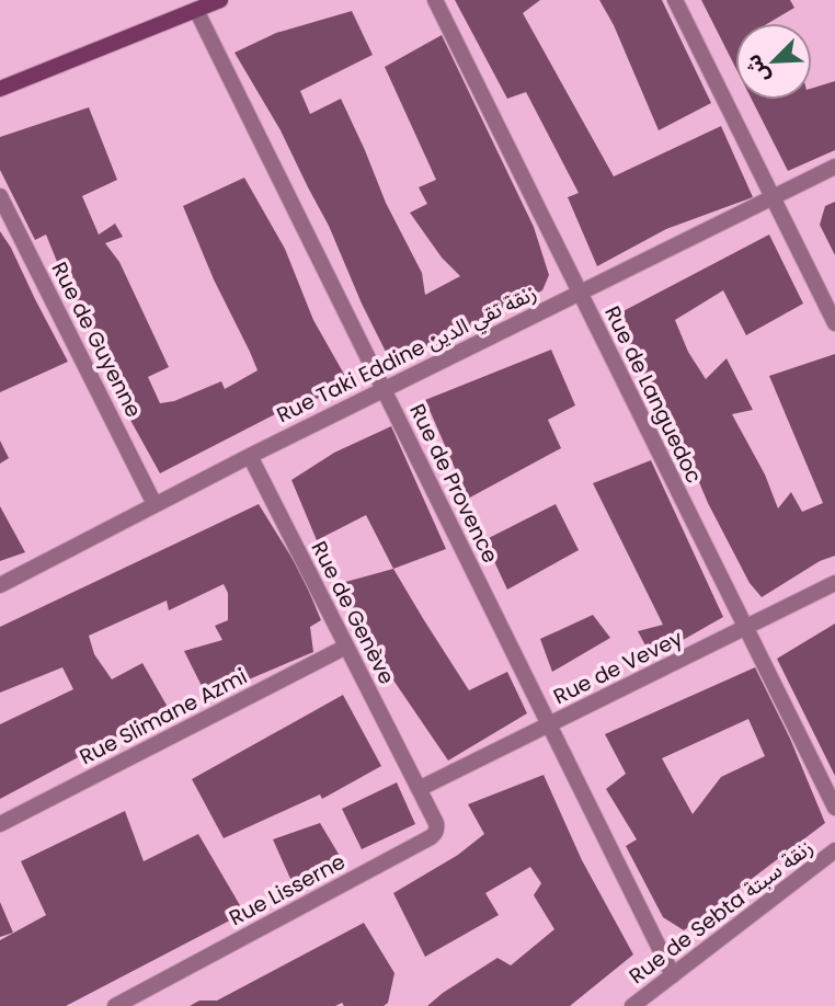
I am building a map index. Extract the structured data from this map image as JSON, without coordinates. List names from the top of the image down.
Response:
{
  "streets": {
    "street": [
      "Rue de Guyenne",
      "Rue Taki Eddine زنقة تقي الدين",
      "Rue de Languedoc",
      "Rue de Provence",
      "Rue de Genève",
      "Rue de Vevey",
      "Rue Slimane Azmi",
      "Rue Lisserne",
      "Rue de Sebta زنقة سبتة"
    ]
  },
  "crossings": [
    ["Rue de Guyenne", "Rue Taki Eddine زنقة تقي الدين"],
    ["Rue Taki Eddine زنقة تقي الدين", "Rue de Languedoc"],
    ["Rue Taki Eddine زنقة تقي الدين", "Rue de Provence"],
    ["Rue Taki Eddine زنقة تقي الدين", "Rue de Genève"],
    ["Rue de Languedoc", "Rue de Vevey"],
    ["Rue de Provence", "Rue de Vevey"],
    ["Rue de Provence", "Rue de Sebta زنقة سبتة"],
    ["Rue de Genève", "Rue de Vevey"],
    ["Rue de Genève", "Rue Slimane Azmi"],
    ["Rue de Genève", "Rue Lisserne"],
    ["Rue de Vevey", "Rue Lisserne"]
  ],
  "north": "bottom left"
}
